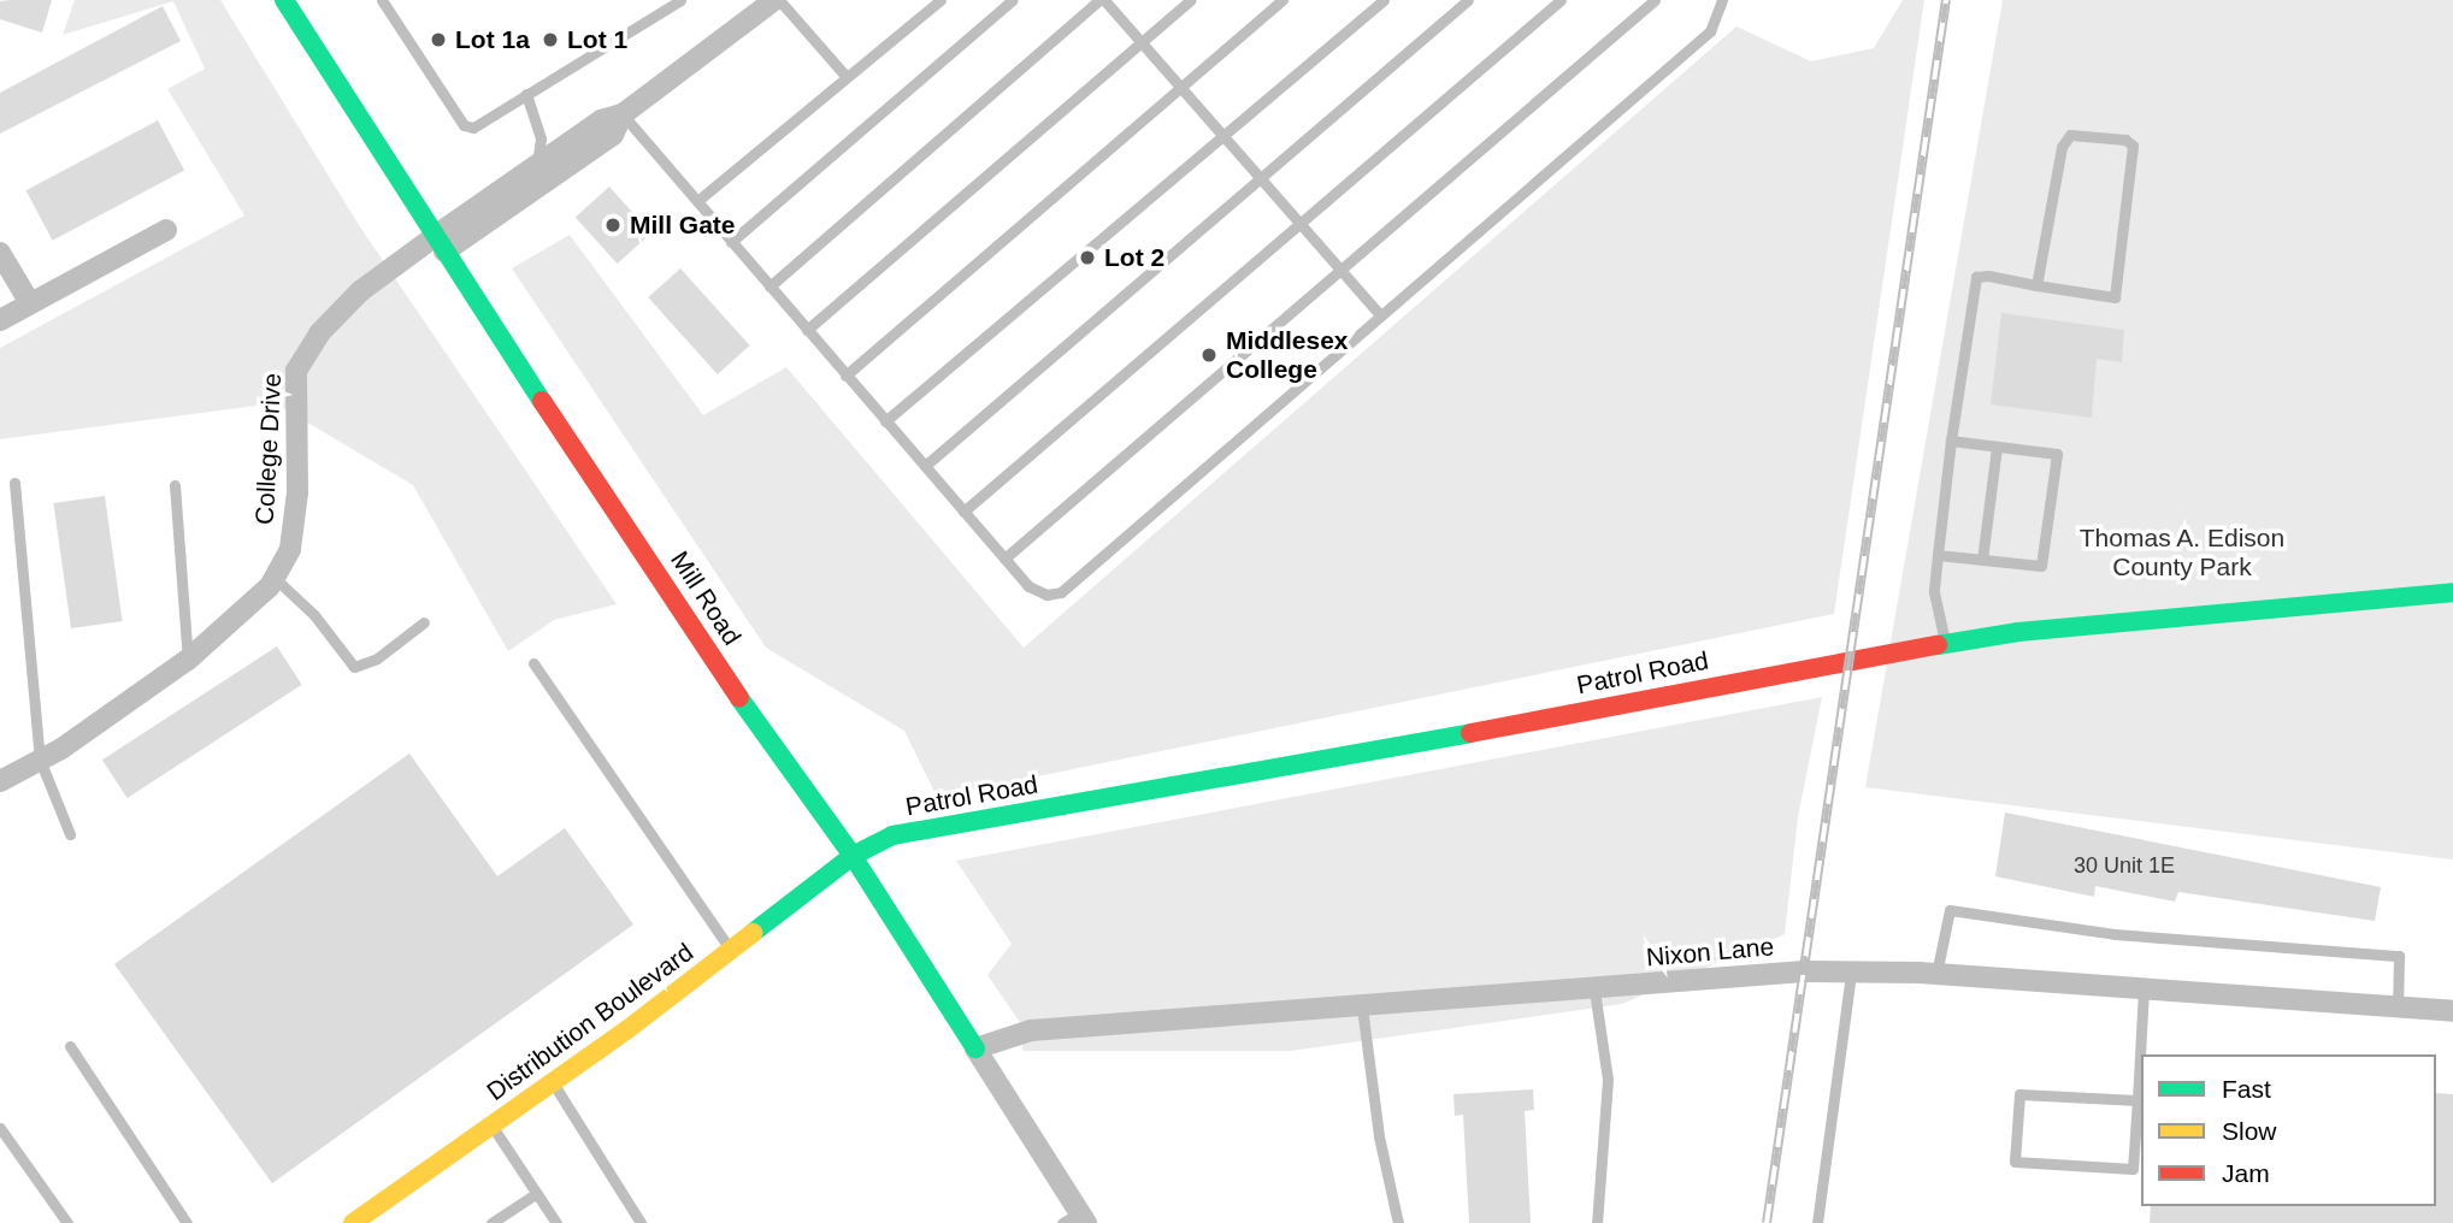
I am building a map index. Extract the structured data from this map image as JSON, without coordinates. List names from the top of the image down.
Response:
{
  "streets": {
    "street": [
      "College Drive",
      "Mill Road",
      "Patrol Road",
      "Nixon Lane",
      "Distribution Boulevard"
    ]
  },
  "crossings": [
    ["College Drive", "Mill Road"],
    ["Mill Road", "Patrol Road"],
    ["Mill Road", "Nixon Lane"],
    ["Mill Road", "Distribution Boulevard"],
    ["Patrol Road", "Distribution Boulevard"]
  ],
  "parks": ["Thomas A. Edison County Park"],
  "places": [
    "Lot 1a",
    "Lot 1",
    "Mill Gate",
    "Lot 2",
    "Middlesex College"
  ],
  "house_numbers": ["30 Unit 1E"],
  "legend": ["Fast", "Slow", "Jam"]
}
